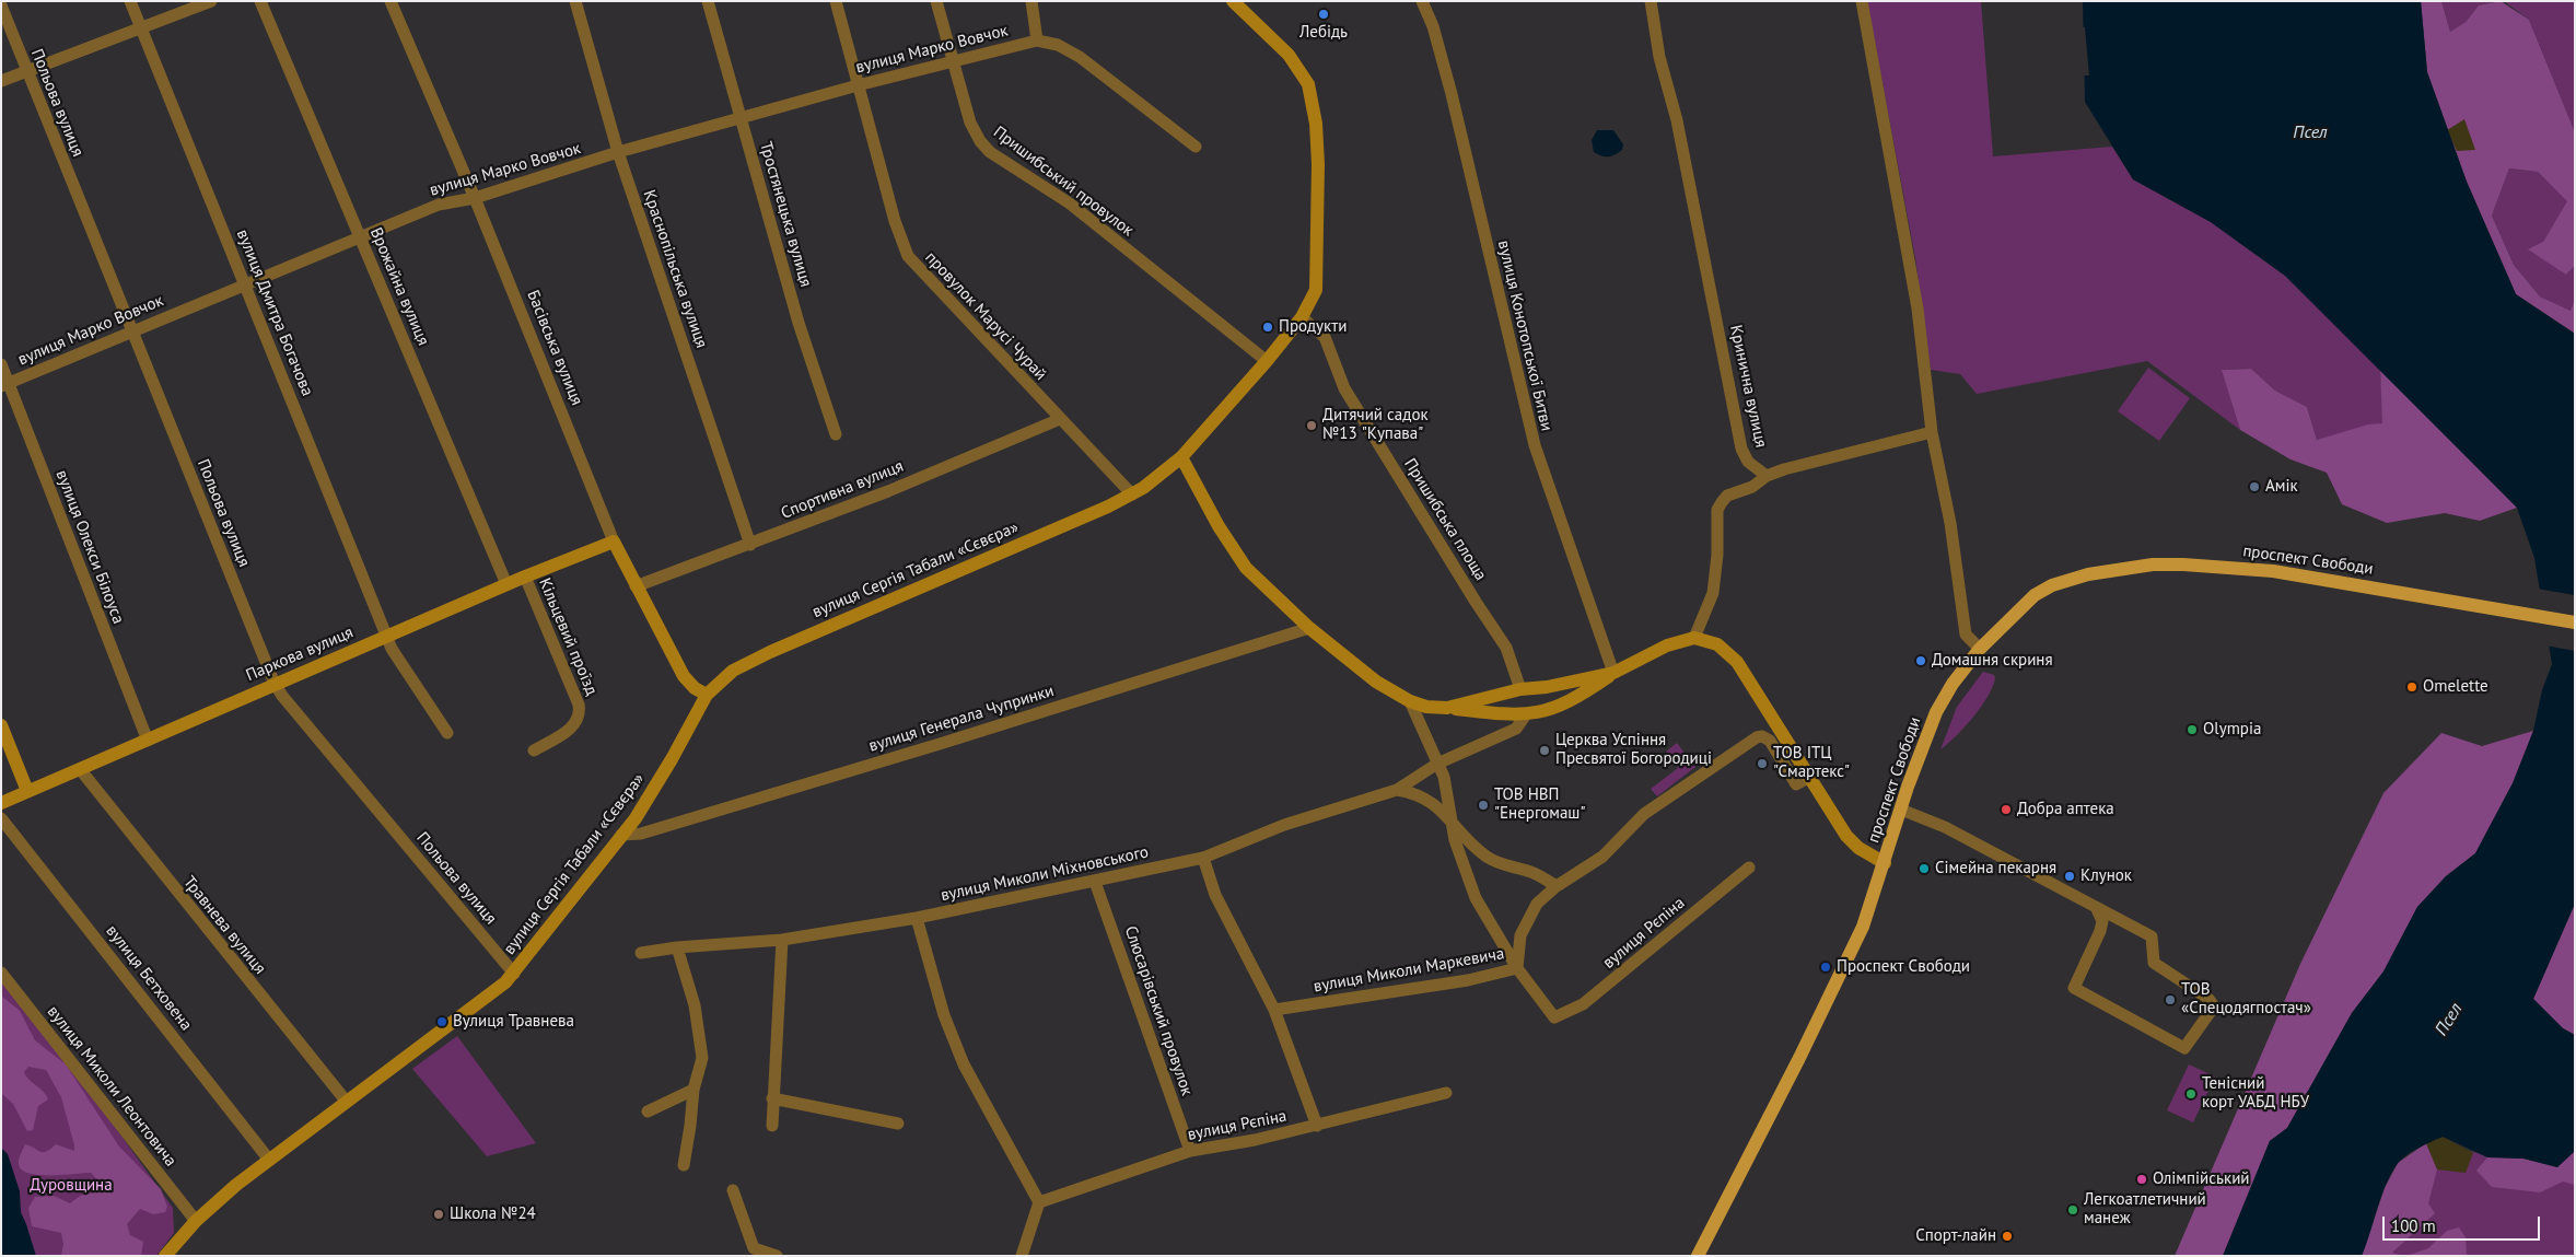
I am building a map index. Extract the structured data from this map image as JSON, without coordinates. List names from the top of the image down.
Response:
{
  "streets": {
    "main road": ["проспект Свободи"],
    "street": [
      "вулиця Марко Вовчок",
      "Польова вулиця",
      "Пришибський провулок",
      "Тростянецька вулиця",
      "Краснопільська вулиця",
      "Врожайна вулиця",
      "вулиця Дмитра Богачова",
      "провулок Марусі Чурай",
      "вулиця Конотопської Битви",
      "Басівська вулиця",
      "Кринична вулиця",
      "Спортивна вулиця",
      "Пришибська площа",
      "вулиця Олекси Білоуса",
      "вулиця Сергія Табали «Сєвєра»",
      "Кільцевий проїзд",
      "Паркова вулиця",
      "вулиця Генерала Чупринки",
      "вулиця Миколи Міхновського",
      "Травнева вулиця",
      "вулиця Рєпіна",
      "вулиця Миколи Маркевича",
      "вулиця Бетховена",
      "Слюсарівський провулок",
      "вулиця Миколи Леонтовича"
    ]
  },
  "crossings": [
    ["вулиця Марко Вовчок", "Польова вулиця"],
    ["вулиця Марко Вовчок", "Пришибський провулок"],
    ["вулиця Марко Вовчок", "Тростянецька вулиця"],
    ["вулиця Марко Вовчок", "Краснопільська вулиця"],
    ["вулиця Марко Вовчок", "Врожайна вулиця"],
    ["вулиця Марко Вовчок", "вулиця Дмитра Богачова"],
    ["вулиця Марко Вовчок", "провулок Марусі Чурай"],
    ["вулиця Марко Вовчок", "Басівська вулиця"],
    ["вулиця Марко Вовчок", "вулиця Олекси Білоуса"],
    ["Польова вулиця", "вулиця Сергія Табали «Сєвєра»"],
    ["Польова вулиця", "Паркова вулиця"],
    ["Пришибський провулок", "вулиця Сергія Табали «Сєвєра»"],
    ["Краснопільська вулиця", "Спортивна вулиця"],
    ["Врожайна вулиця", "Паркова вулиця"],
    ["вулиця Дмитра Богачова", "Паркова вулиця"],
    ["провулок Марусі Чурай", "Спортивна вулиця"],
    ["провулок Марусі Чурай", "вулиця Сергія Табали «Сєвєра»"],
    ["Басівська вулиця", "Спортивна вулиця"],
    ["Басівська вулиця", "вулиця Сергія Табали «Сєвєра»"],
    ["Басівська вулиця", "Паркова вулиця"],
    ["Пришибська площа", "вулиця Сергія Табали «Сєвєра»"],
    ["вулиця Олекси Білоуса", "Паркова вулиця"],
    ["вулиця Сергія Табали «Сєвєра»", "вулиця Генерала Чупринки"],
    ["вулиця Сергія Табали «Сєвєра»", "Травнева вулиця"],
    ["вулиця Сергія Табали «Сєвєра»", "вулиця Бетховена"],
    ["вулиця Сергія Табали «Сєвєра»", "вулиця Миколи Леонтовича"],
    ["Кільцевий проїзд", "Паркова вулиця"],
    ["Паркова вулиця", "Травнева вулиця"],
    ["вулиця Миколи Міхновського", "Слюсарівський провулок"],
    ["вулиця Рєпіна", "вулиця Миколи Маркевича"],
    ["вулиця Рєпіна", "Слюсарівський провулок"]
  ],
  "water": ["Псел"],
  "parks": ["Дуровщина"],
  "places": [
    "Лебідь",
    "Продукти",
    "Дитячий садок №13 \"Купава\"",
    "Амік",
    "Домашня скриня",
    "Omelette",
    "Olympia",
    "Церква Успіння Пресвятої Богородиці",
    "ТОВ ІТЦ \"Смартекс\"",
    "ТОВ НВП \"Енергомаш\"",
    "Добра аптека",
    "Сімейна пекарня",
    "Клунок",
    "Проспект Свободи",
    "ТОВ «Спецодягпостач»",
    "Вулиця Травнева",
    "Тенісний корт УАБД НБУ",
    "Олімпійський",
    "Легкоатлетичний манеж",
    "Школа №24",
    "Спорт-лайн"
  ],
  "scale_bar": "100 m"
}
